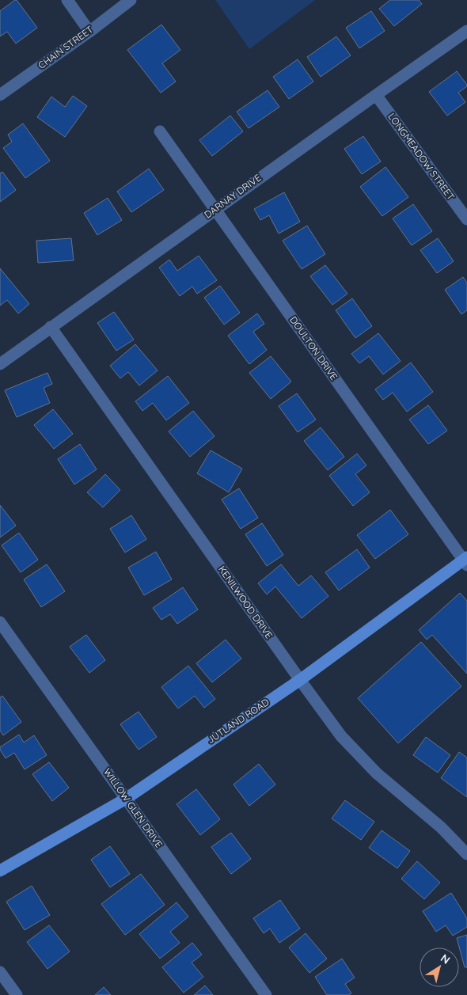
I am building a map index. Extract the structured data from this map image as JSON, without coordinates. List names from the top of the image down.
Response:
{
  "streets": {
    "street": [
      "CHAIN STREET",
      "LONGMEADOW STREET",
      "DARNAY DRIVE",
      "DOULTON DRIVE",
      "KENILWOOD DRIVE",
      "JUTLAND ROAD",
      "WILLOW GLEN DRIVE"
    ]
  },
  "crossings": [
    ["LONGMEADOW STREET", "DARNAY DRIVE"],
    ["DARNAY DRIVE", "DOULTON DRIVE"],
    ["DARNAY DRIVE", "KENILWOOD DRIVE"],
    ["DOULTON DRIVE", "JUTLAND ROAD"],
    ["KENILWOOD DRIVE", "JUTLAND ROAD"],
    ["JUTLAND ROAD", "WILLOW GLEN DRIVE"]
  ],
  "north": "top right"
}
